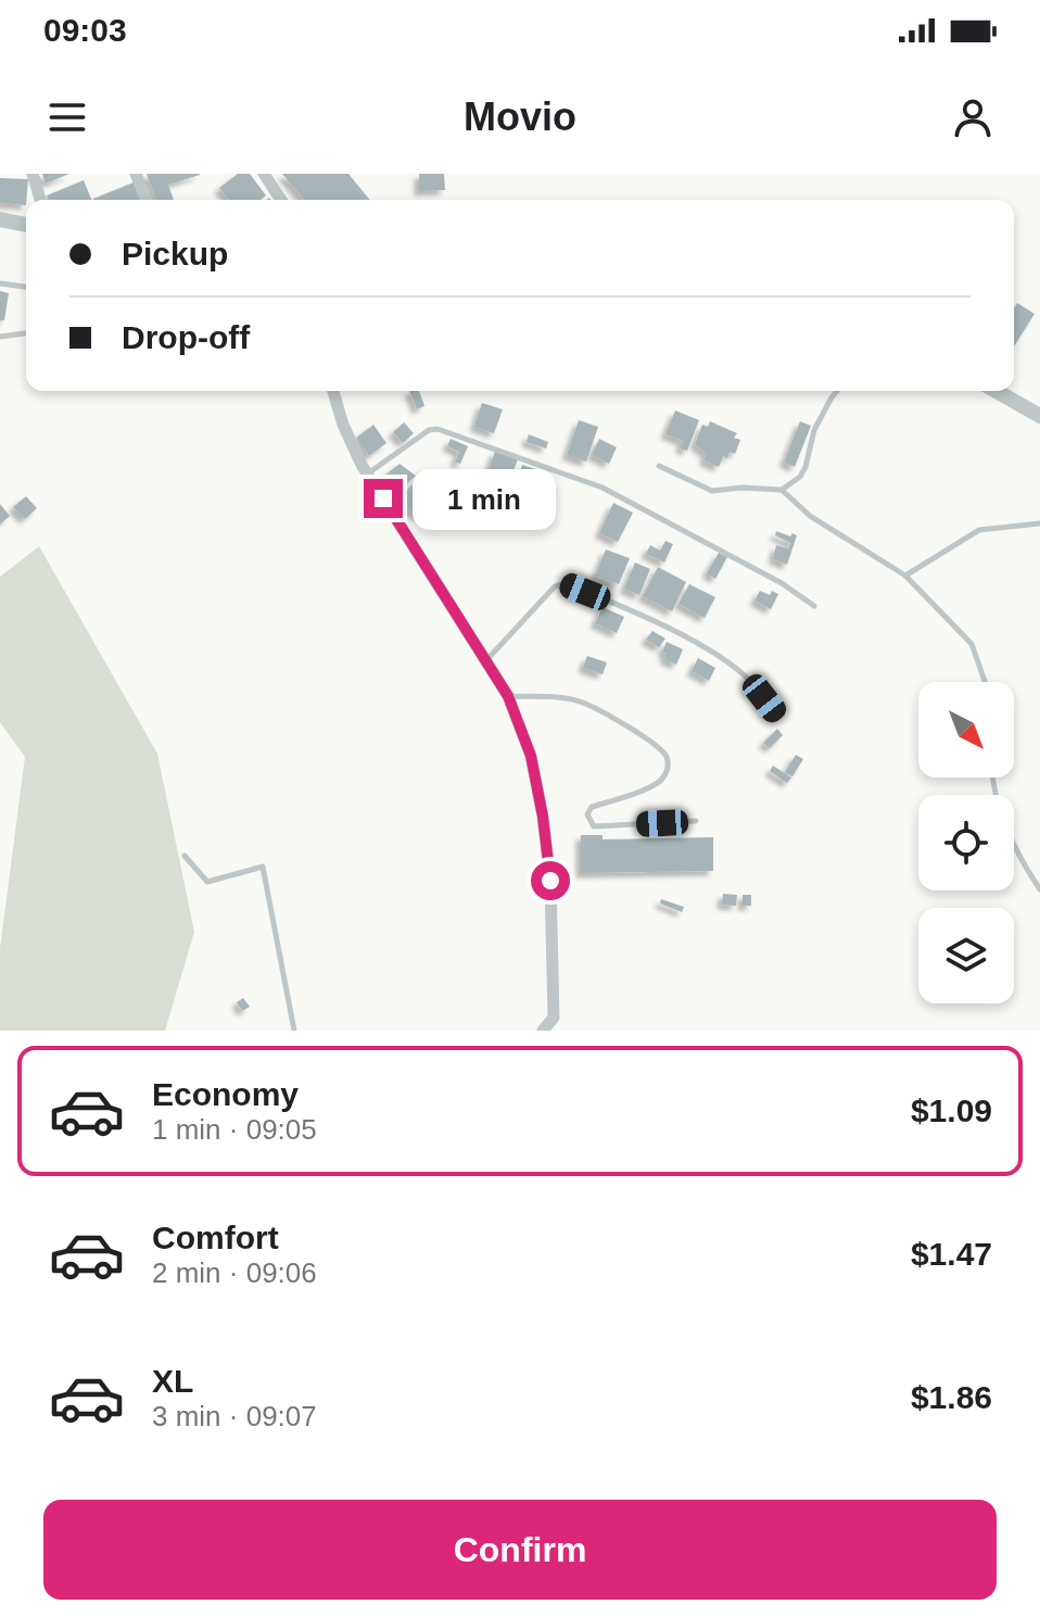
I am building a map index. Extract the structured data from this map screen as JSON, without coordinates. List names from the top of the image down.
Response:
{
  "north": "bottom right",
  "page": {
    "status": "09:03",
    "header": "Movio",
    "banner": ["Pickup", "Drop-off"],
    "bubble": "1 min",
    "list": [
      {
        "name": "Economy",
        "note": "1 min · 09:05",
        "value": "$1.09"
      },
      {
        "name": "Comfort",
        "note": "2 min · 09:06",
        "value": "$1.47"
      },
      {
        "name": "XL",
        "note": "3 min · 09:07",
        "value": "$1.86"
      }
    ],
    "buttons": "Confirm"
  }
}
